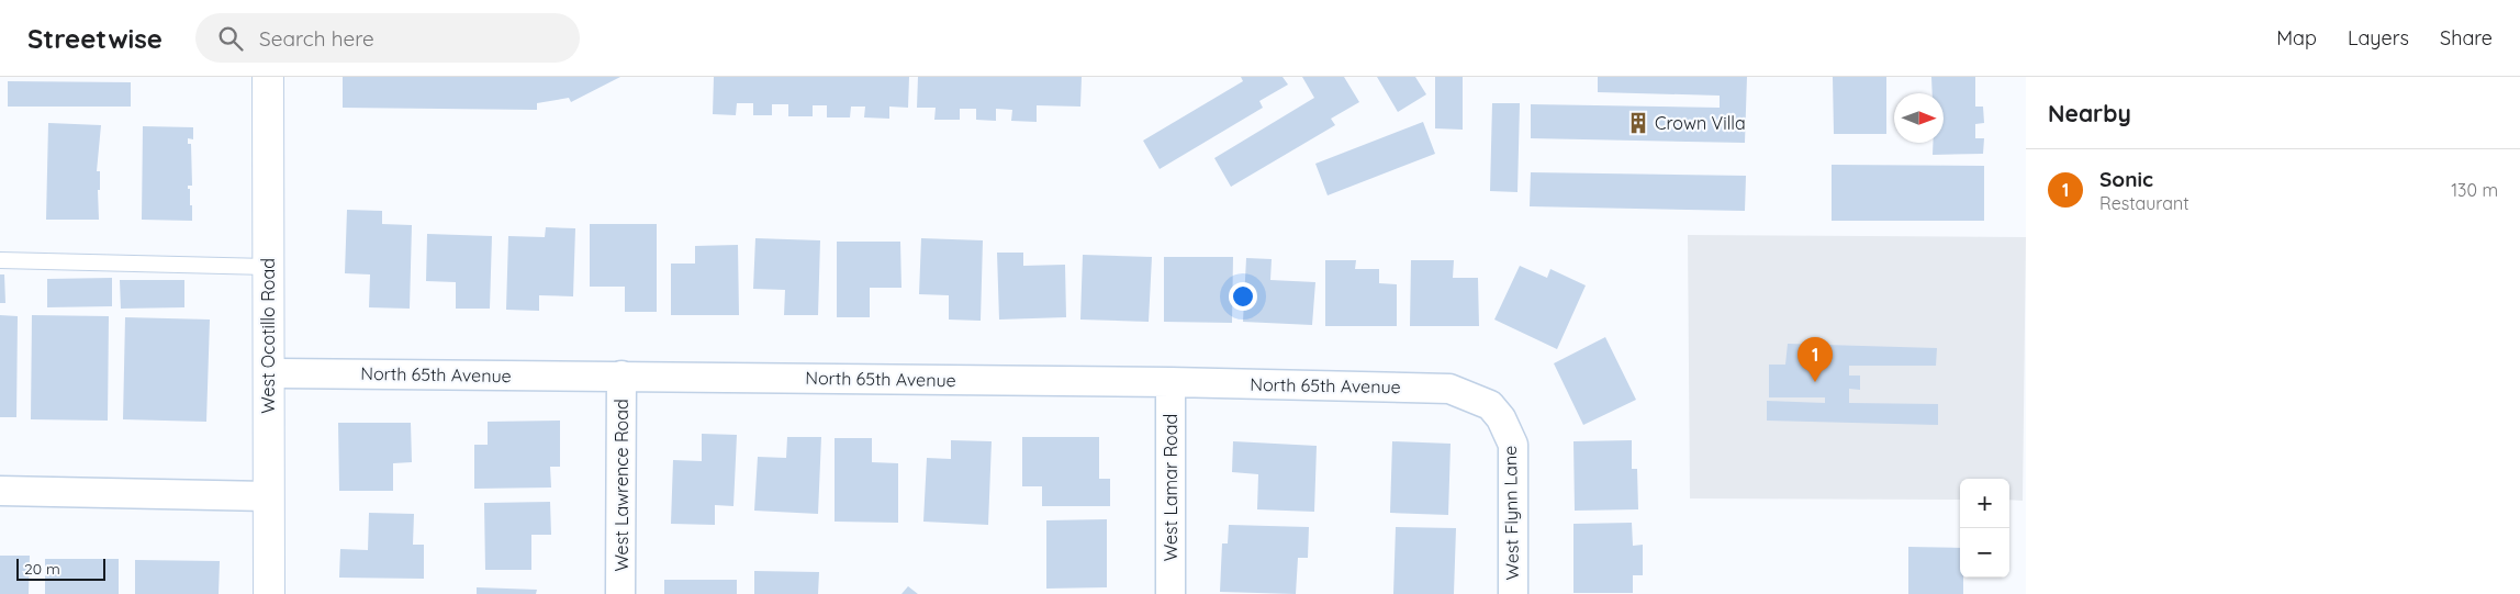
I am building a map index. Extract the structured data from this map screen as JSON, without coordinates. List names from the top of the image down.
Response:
{
  "streets": {
    "street": [
      "West Ocotillo Road",
      "North 65th Avenue",
      "West Lawrence Road",
      "West Lamar Road",
      "West Flynn Lane"
    ]
  },
  "crossings": [
    ["West Ocotillo Road", "North 65th Avenue"],
    ["North 65th Avenue", "West Lawrence Road"],
    ["North 65th Avenue", "West Lamar Road"],
    ["North 65th Avenue", "West Flynn Lane"]
  ],
  "places": {
    "building": ["Crown Villa"]
  },
  "scale_bar": "20 m",
  "north": "right",
  "page": {
    "header": "Streetwise",
    "search": "Search here",
    "nav": ["Map", "Layers", "Share"],
    "heading": "Nearby",
    "list": [
      {
        "mark": "1",
        "name": "Sonic",
        "note": "Restaurant",
        "value": "130 m"
      }
    ],
    "pins": "1",
    "map_buttons": ["+", "−"],
    "scale": "20 m"
  }
}
